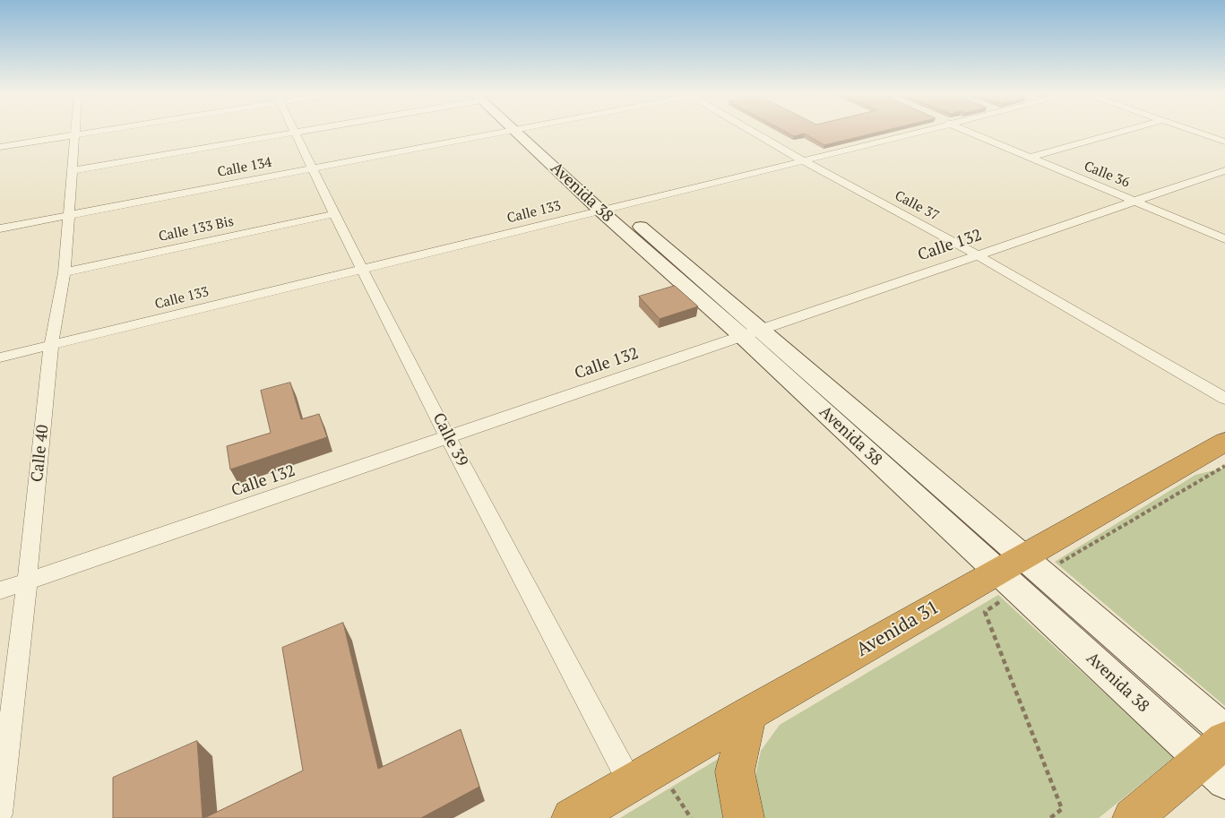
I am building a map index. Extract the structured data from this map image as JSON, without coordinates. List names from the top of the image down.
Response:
{
  "streets": {
    "highway": ["Avenida 31"],
    "main road": ["Avenida 38"],
    "street": [
      "Calle 134",
      "Calle 36",
      "Calle 37",
      "Calle 133",
      "Calle 133 Bis",
      "Calle 132",
      "Calle 39",
      "Calle 40"
    ]
  },
  "crossings": [
    ["Calle 134", "Calle 39"],
    ["Calle 134", "Calle 40"],
    ["Calle 36", "Calle 132"],
    ["Avenida 38", "Calle 133"],
    ["Avenida 38", "Calle 132"],
    ["Avenida 38", "Avenida 31"],
    ["Calle 37", "Calle 133"],
    ["Calle 37", "Calle 132"],
    ["Calle 133", "Calle 39"],
    ["Calle 133", "Calle 40"],
    ["Calle 133 Bis", "Calle 39"],
    ["Calle 133 Bis", "Calle 40"],
    ["Calle 132", "Calle 39"],
    ["Calle 132", "Calle 40"],
    ["Calle 39", "Avenida 31"]
  ]
}
